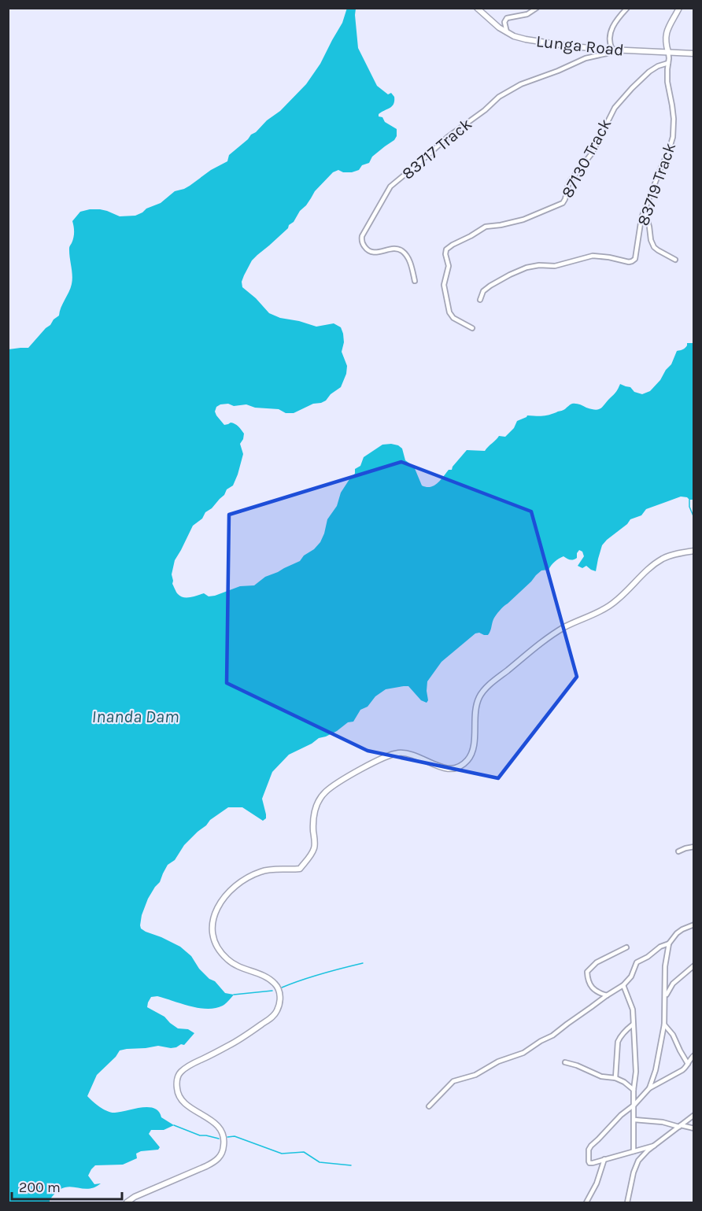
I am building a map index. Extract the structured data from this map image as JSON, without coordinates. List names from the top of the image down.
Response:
{
  "streets": {
    "street": [
      "Lunga Road",
      "83717 Track",
      "87130 Track",
      "83719 Track"
    ]
  },
  "crossings": [
    ["Lunga Road", "83717 Track"],
    ["Lunga Road", "83719 Track"],
    ["87130 Track", "83719 Track"]
  ],
  "water": ["Inanda Dam"],
  "scale_bar": "200 m"
}
